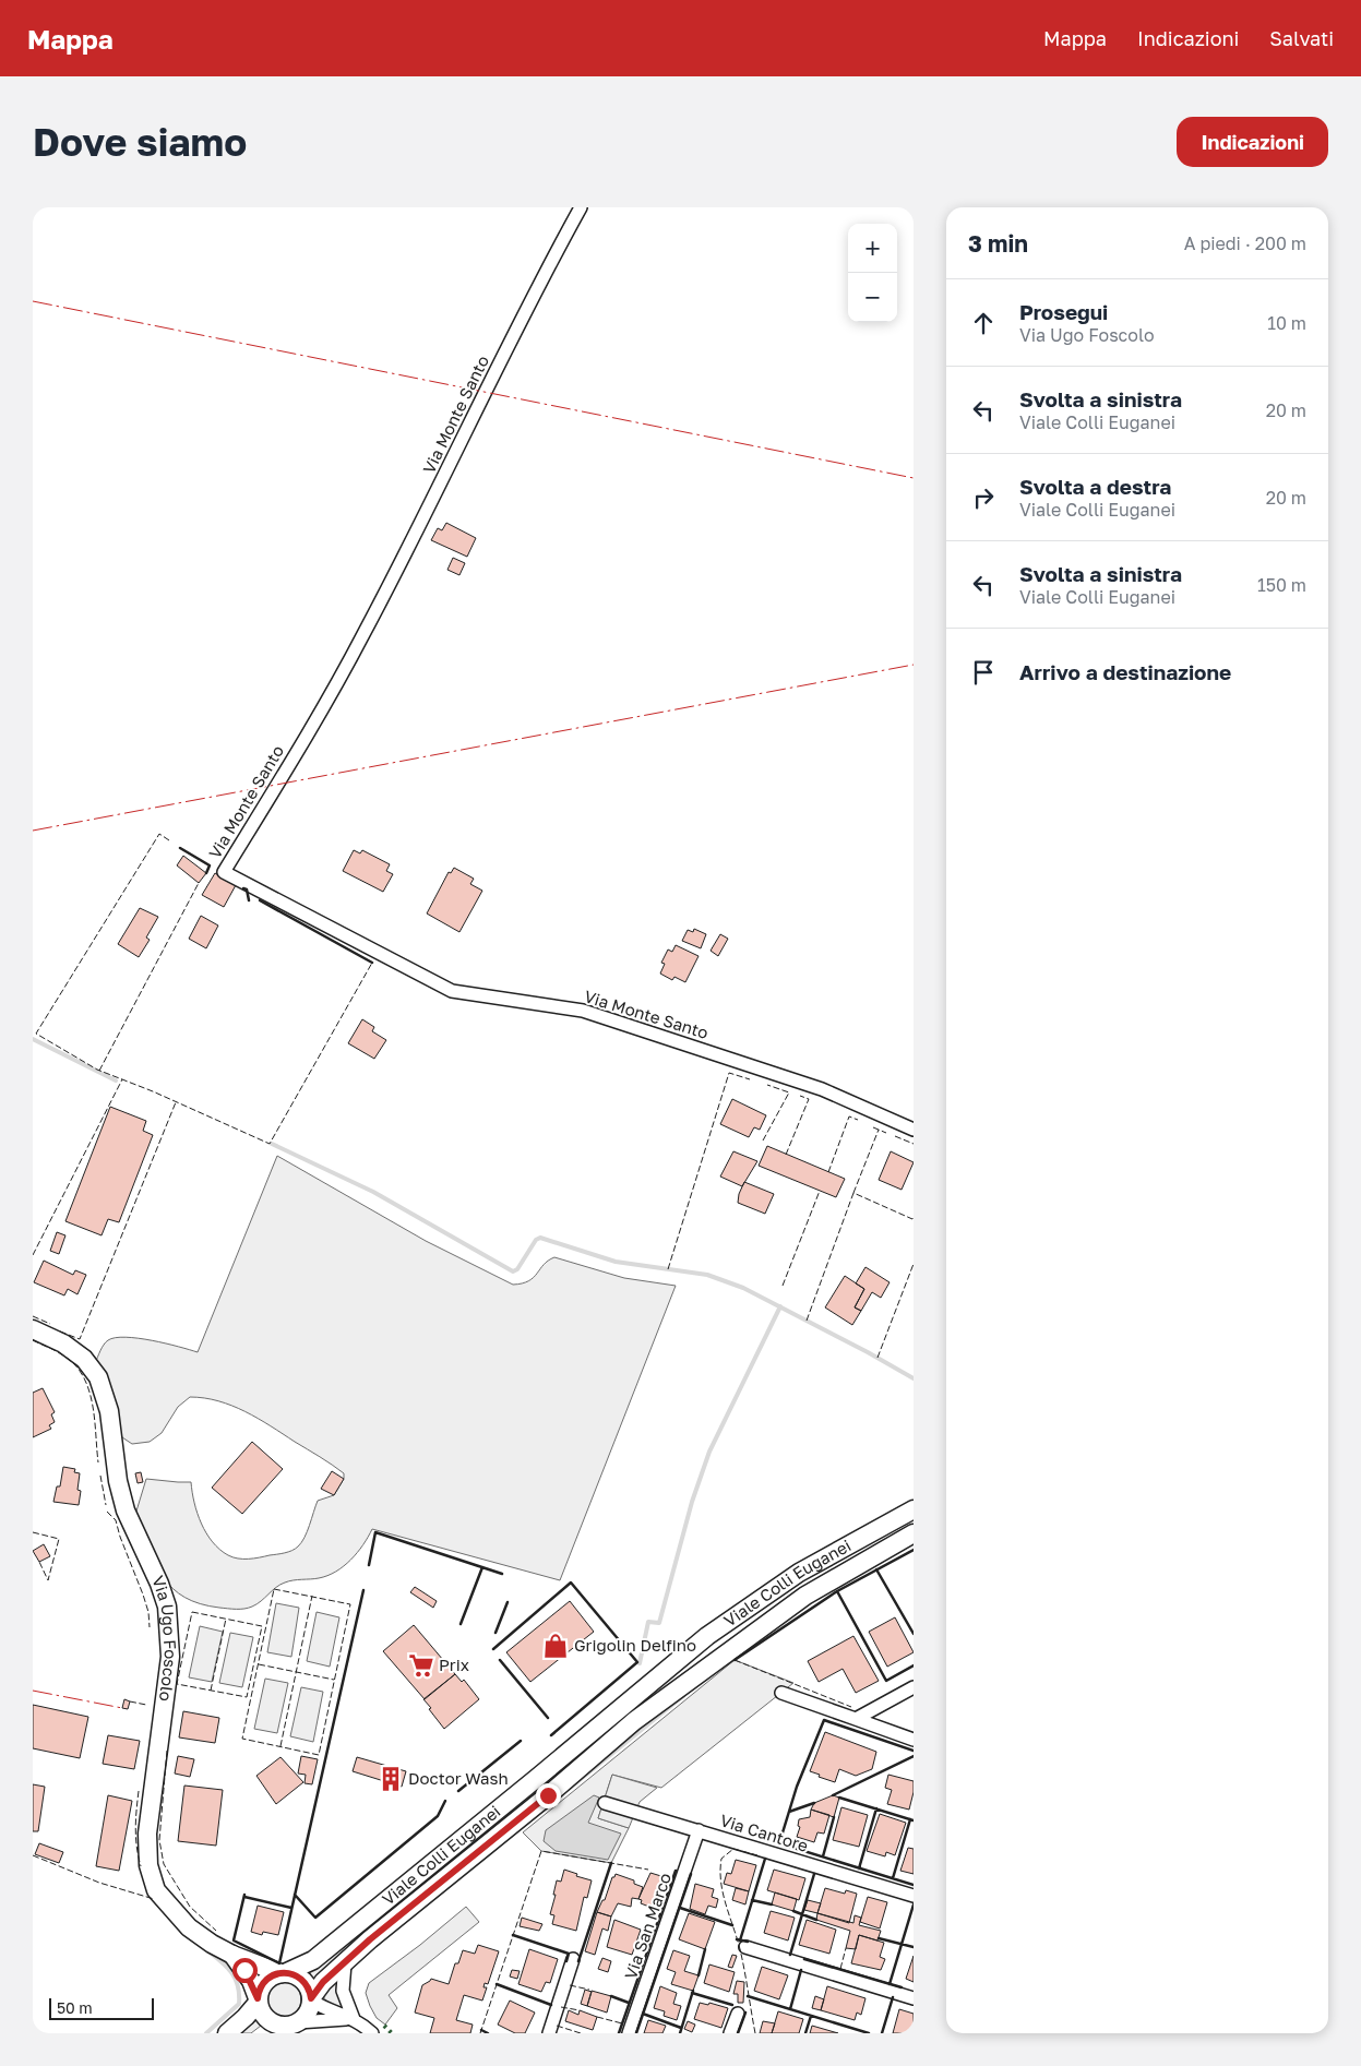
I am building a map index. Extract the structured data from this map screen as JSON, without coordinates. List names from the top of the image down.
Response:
{
  "streets": {
    "main road": ["Viale Colli Euganei", "Via Ugo Foscolo"],
    "street": ["Via Monte Santo", "Via Cantore", "Via San Marco"]
  },
  "crossings": [
    ["Viale Colli Euganei", "Via Ugo Foscolo"],
    ["Via Cantore", "Via San Marco"]
  ],
  "places": {
    "shop": ["Grigolin Delfino"],
    "supermarket": ["Prix"],
    "building": ["Doctor Wash"]
  },
  "scale_bar": "50 m",
  "page": {
    "header": "Mappa",
    "nav": ["Mappa", "Indicazioni", "Salvati"],
    "buttons": "Indicazioni",
    "title": "Dove siamo",
    "heading": ["3 min", "A piedi · 200 m"],
    "map_buttons": ["+", "−"],
    "list": [
      ["Prosegui", "Via Ugo Foscolo", "10 m"],
      ["Svolta a sinistra", "Viale Colli Euganei", "20 m"],
      ["Svolta a destra", "Viale Colli Euganei", "20 m"],
      ["Svolta a sinistra", "Viale Colli Euganei", "150 m"],
      "Arrivo a destinazione"
    ],
    "scale": "50 m"
  }
}
